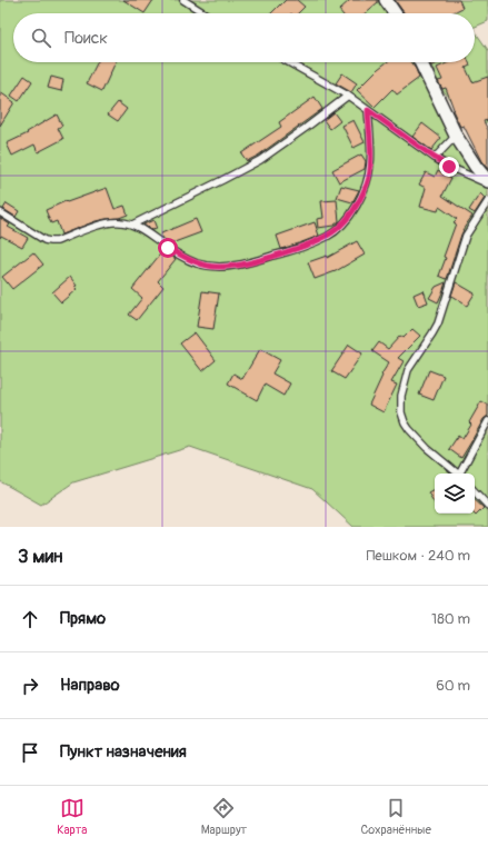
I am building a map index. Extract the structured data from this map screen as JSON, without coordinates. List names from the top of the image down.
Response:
{
  "page": {
    "search": "Поиск",
    "heading": ["3 мин", "Пешком · 240 m"],
    "list": [
      ["Прямо", "180 m"],
      ["Направо", "60 m"],
      "Пункт назначения"
    ],
    "nav": ["Карта", "Маршрут", "Сохранённые"]
  }
}
